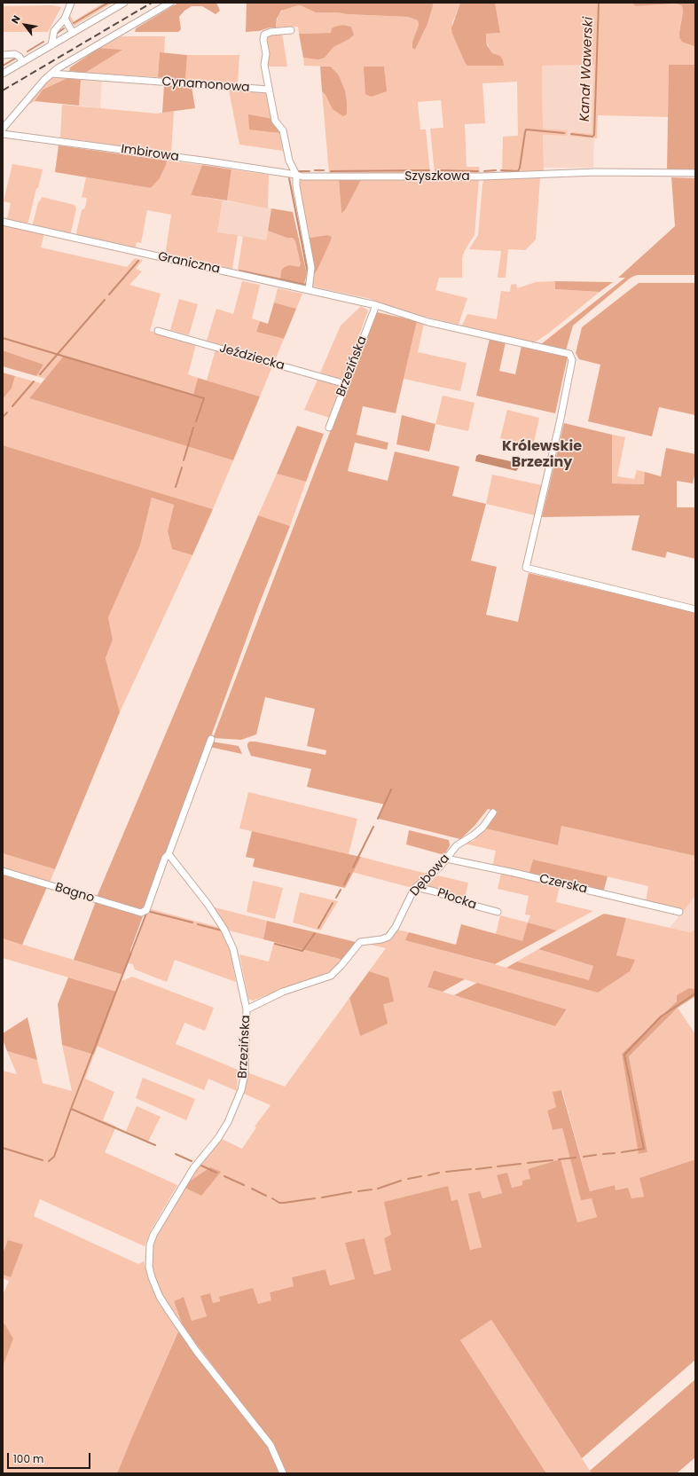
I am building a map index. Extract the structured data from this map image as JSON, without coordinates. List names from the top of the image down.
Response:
{
  "streets": {
    "street": [
      "Cynamonowa",
      "Imbirowa",
      "Szyszkowa",
      "Graniczna",
      "Jeździecka",
      "Brzezińska",
      "Dębowa",
      "Czerska",
      "Bagno",
      "Płocka"
    ]
  },
  "crossings": [
    ["Cynamonowa", "Imbirowa"],
    ["Cynamonowa", "Szyszkowa"],
    ["Imbirowa", "Szyszkowa"],
    ["Graniczna", "Brzezińska"],
    ["Jeździecka", "Brzezińska"],
    ["Brzezińska", "Dębowa"],
    ["Brzezińska", "Bagno"],
    ["Dębowa", "Czerska"],
    ["Dębowa", "Płocka"]
  ],
  "districts": ["Królewskie Brzeziny"],
  "water": ["Kanał Wawerski"],
  "scale_bar": "100 m",
  "north": "top left"
}
